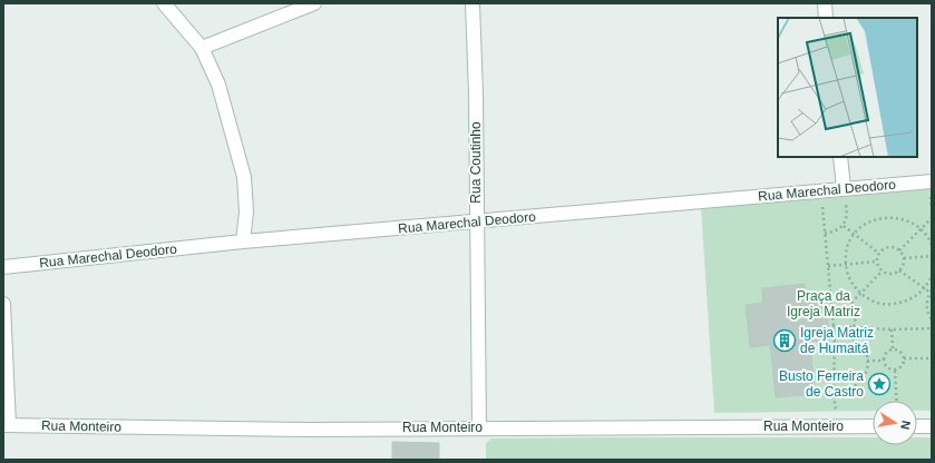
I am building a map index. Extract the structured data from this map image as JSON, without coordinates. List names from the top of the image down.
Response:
{
  "streets": {
    "street": ["Rua Coutinho", "Rua Marechal Deodoro", "Rua Monteiro"]
  },
  "crossings": [
    ["Rua Coutinho", "Rua Marechal Deodoro"],
    ["Rua Coutinho", "Rua Monteiro"]
  ],
  "parks": ["Praça da Igreja Matriz"],
  "places": {
    "building": ["Igreja Matriz de Humaitá"],
    "place": ["Busto Ferreira de Castro"]
  },
  "north": "right"
}
